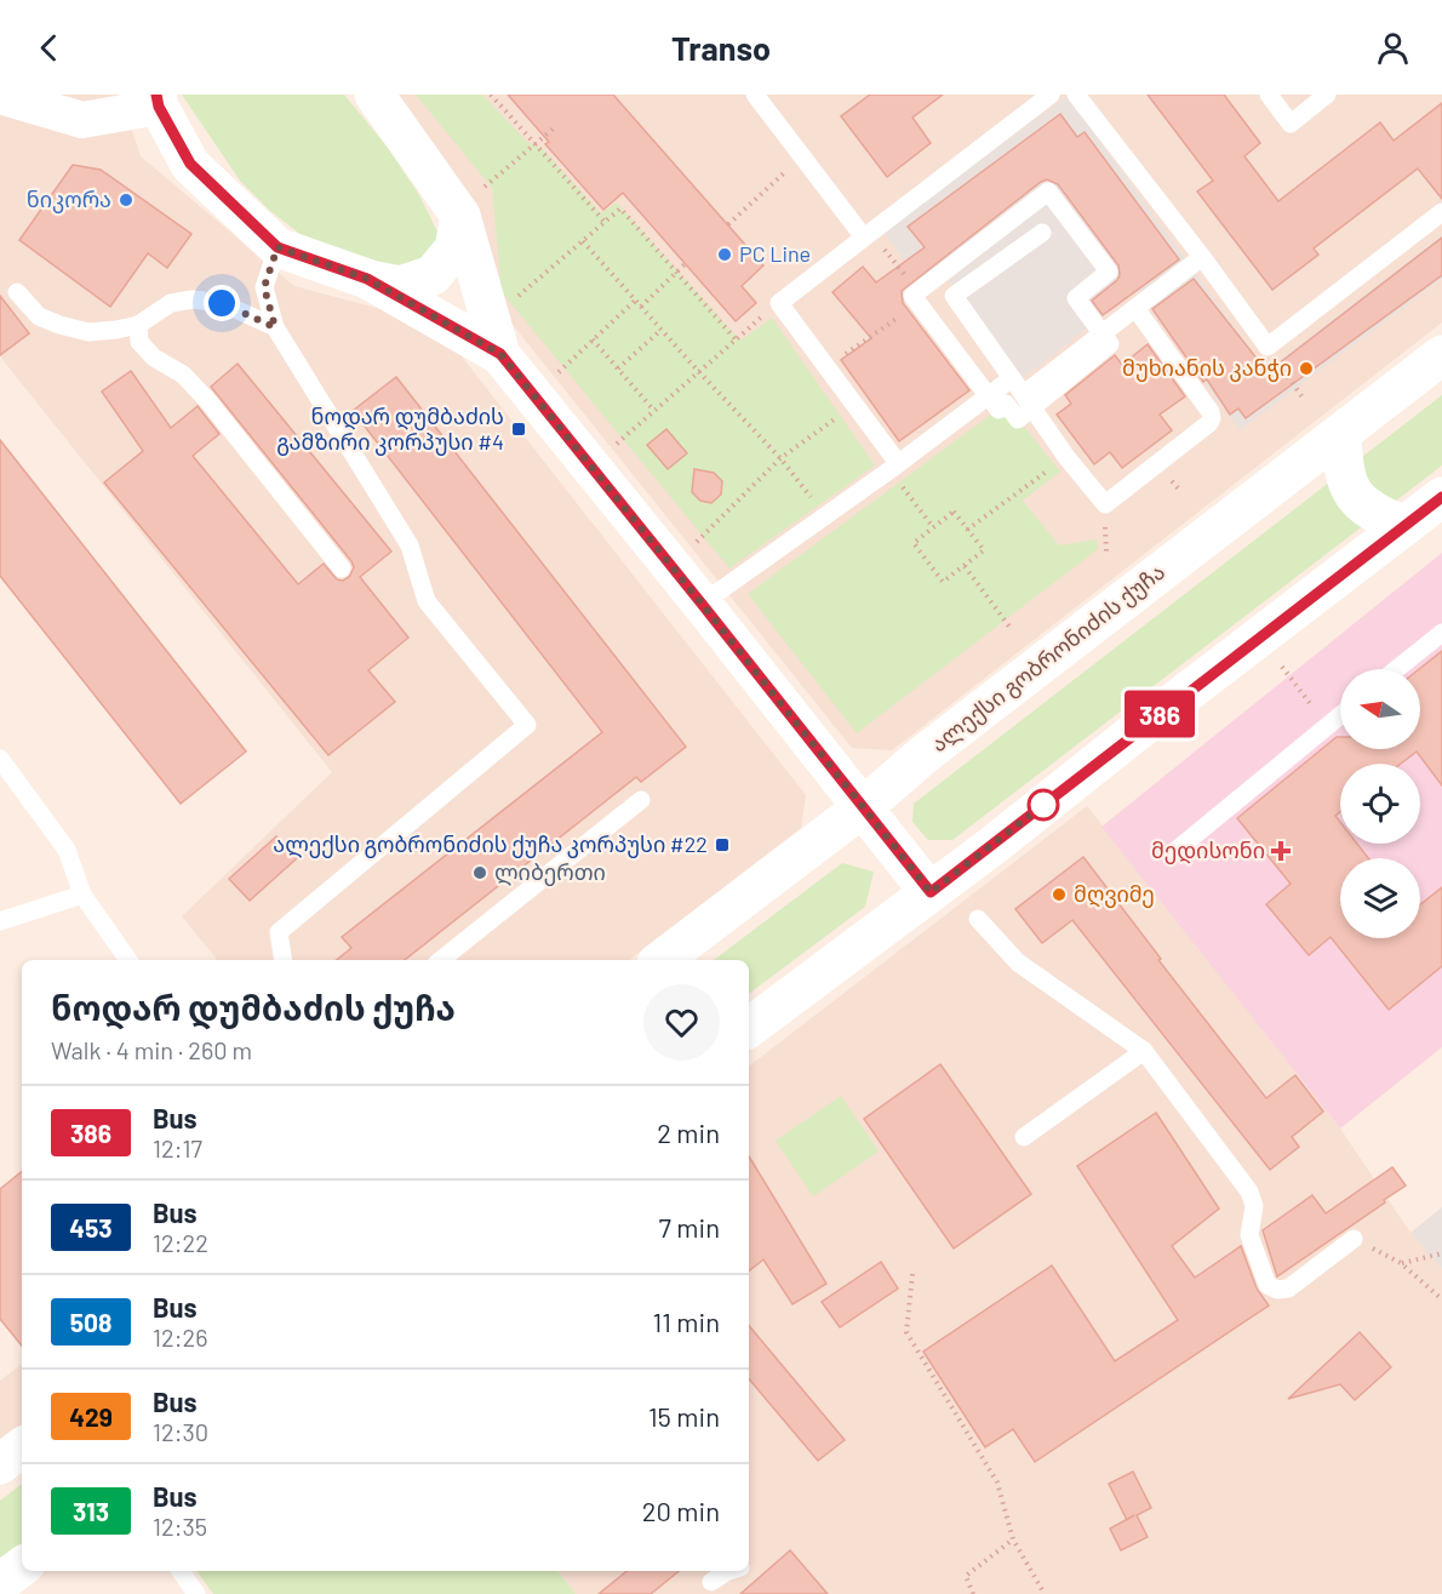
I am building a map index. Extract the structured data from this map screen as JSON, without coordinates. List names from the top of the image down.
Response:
{
  "streets": {
    "main road": ["ალექსი გობრონიძის ქუჩა"]
  },
  "places": {
    "other": [
      "ნიკორა",
      "PC Line",
      "მუხიანის კანჭი",
      "ლიბერთი",
      "მღვიმე"
    ],
    "transit": ["ნოდარ დუმბაძის გამზირი კორპუსი #4", "ალექსი გობრონიძის ქუჩა კორპუსი #22"],
    "health": ["მედისონი"]
  },
  "lines": ["bus line 386"],
  "north": "left",
  "page": {
    "header": "Transo",
    "on_map": "386",
    "heading": ["ნოდარ დუმბაძის ქუჩა", "Walk · 4 min · 260 m"],
    "list": [
      {
        "mark": "386",
        "name": "Bus",
        "note": "12:17",
        "value": "2 min"
      },
      {
        "mark": "453",
        "name": "Bus",
        "note": "12:22",
        "value": "7 min"
      },
      {
        "mark": "508",
        "name": "Bus",
        "note": "12:26",
        "value": "11 min"
      },
      {
        "mark": "429",
        "name": "Bus",
        "note": "12:30",
        "value": "15 min"
      },
      {
        "mark": "313",
        "name": "Bus",
        "note": "12:35",
        "value": "20 min"
      }
    ]
  }
}
